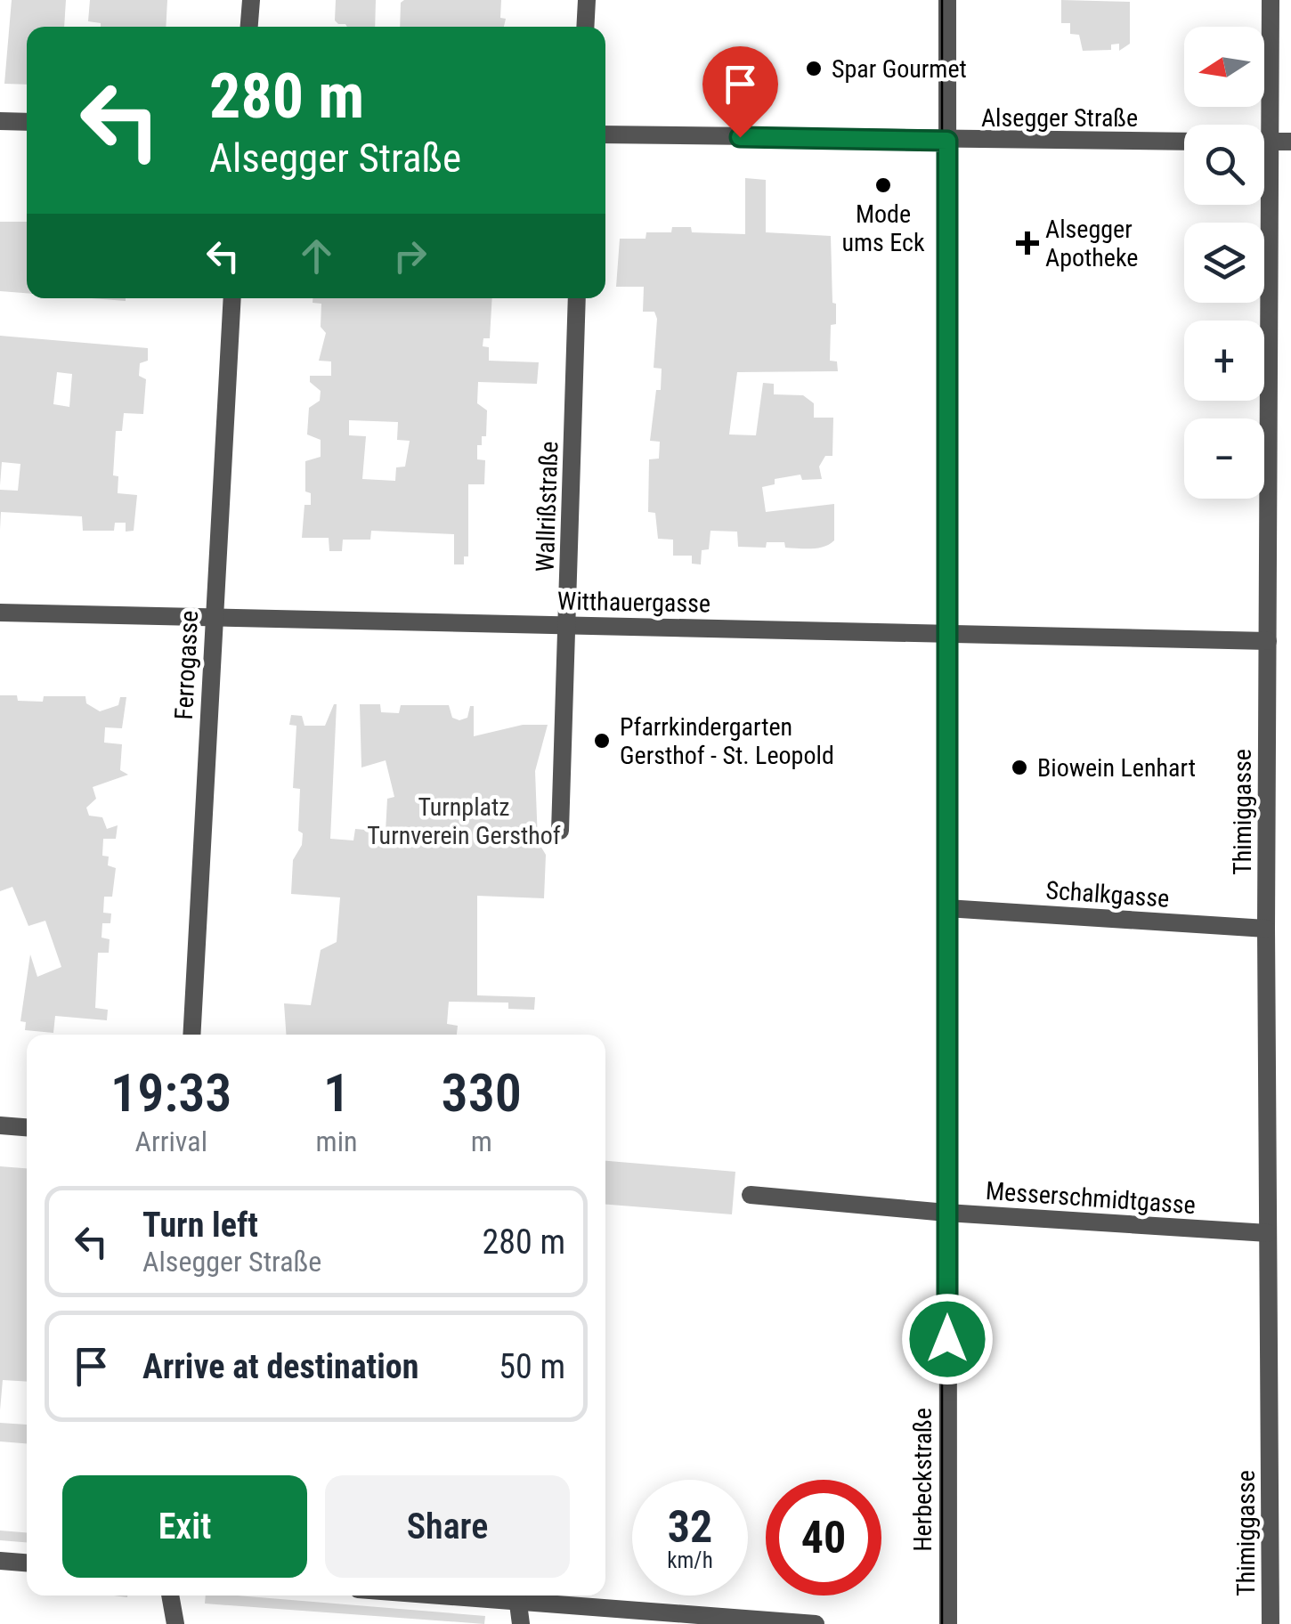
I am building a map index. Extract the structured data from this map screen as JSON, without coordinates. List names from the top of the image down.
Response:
{
  "streets": {
    "street": [
      "Alsegger Straße",
      "Wallrißstraße",
      "Witthauergasse",
      "Ferrogasse",
      "Thimiggasse",
      "Schalkgasse",
      "Messerschmidtgasse",
      "Herbeckstraße"
    ]
  },
  "crossings": [
    ["Alsegger Straße", "Herbeckstraße"],
    ["Wallrißstraße", "Witthauergasse"],
    ["Witthauergasse", "Ferrogasse"],
    ["Witthauergasse", "Thimiggasse"],
    ["Witthauergasse", "Herbeckstraße"],
    ["Thimiggasse", "Schalkgasse"],
    ["Thimiggasse", "Messerschmidtgasse"],
    ["Schalkgasse", "Herbeckstraße"],
    ["Messerschmidtgasse", "Herbeckstraße"]
  ],
  "parks": ["Turnplatz Turnverein Gersthof"],
  "places": {
    "other": [
      "Spar Gourmet",
      "Mode ums Eck",
      "Pfarrkindergarten Gersthof - St. Leopold",
      "Biowein Lenhart"
    ],
    "health": ["Alsegger Apotheke"]
  },
  "north": "left",
  "page": {
    "map_buttons": ["+", "−"],
    "turn": ["280 m", "Alsegger Straße"],
    "eta": [
      "19:33",
      "Arrival",
      "1",
      "min",
      "330",
      "m"
    ],
    "list": [
      {
        "name": "Turn left",
        "note": "Alsegger Straße",
        "value": "280 m"
      },
      {
        "name": "Arrive at destination",
        "value": "50 m"
      }
    ],
    "buttons": ["Exit", "Share"],
    "speed": "32 km/h",
    "limit": "40"
  }
}
